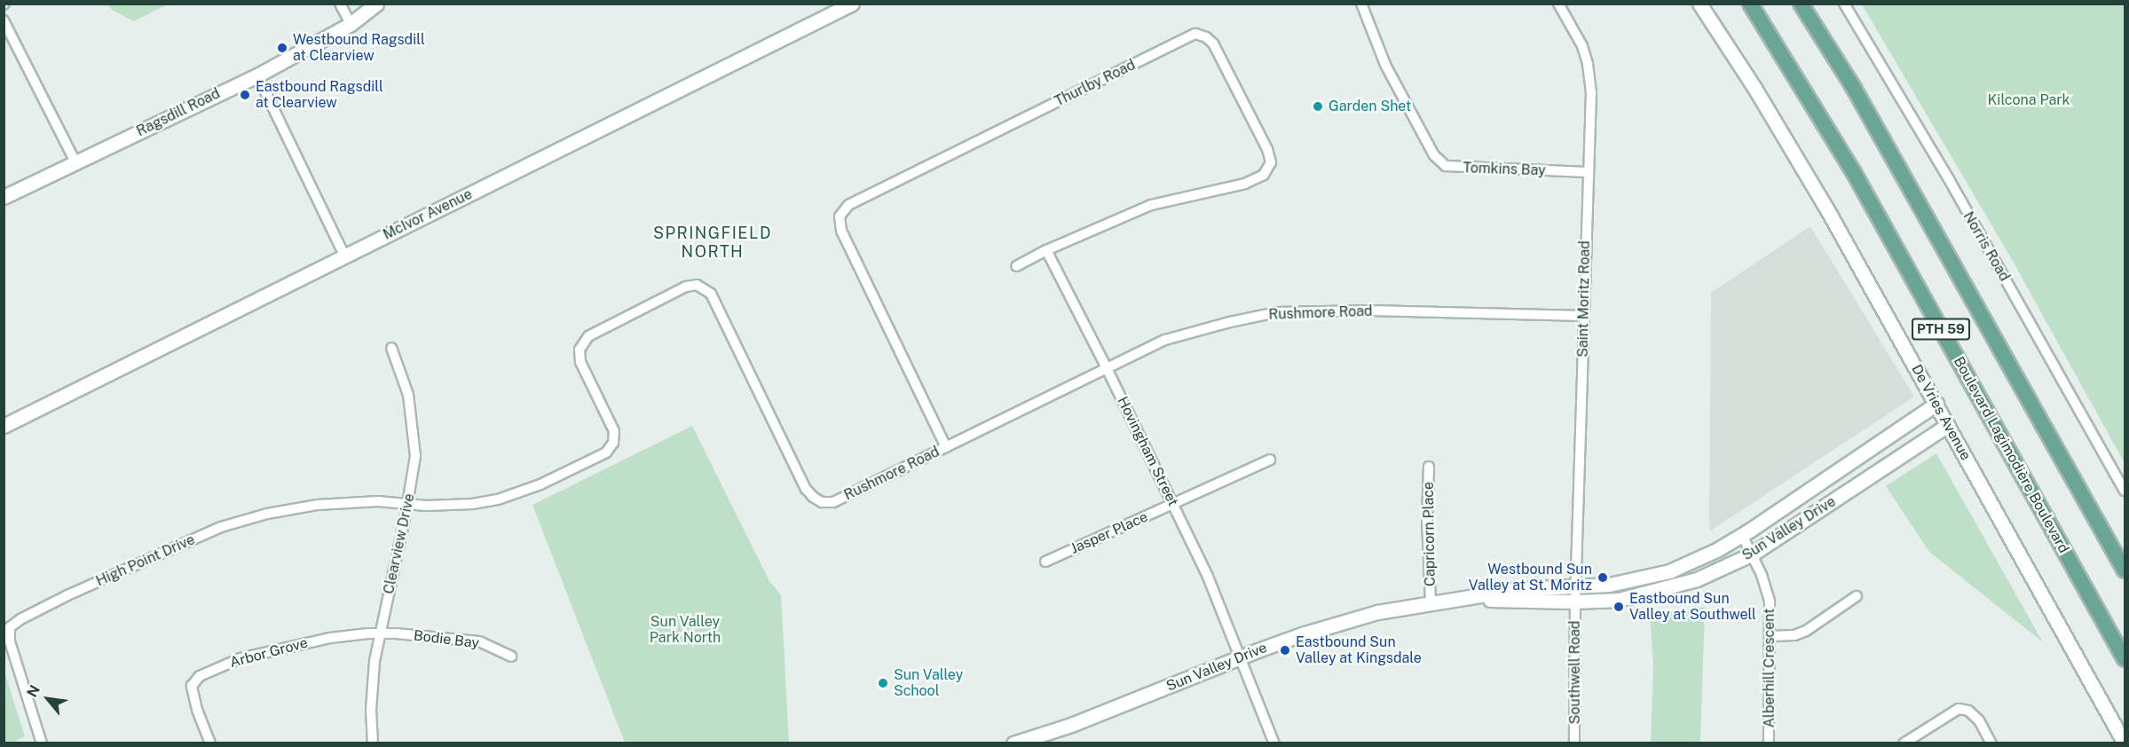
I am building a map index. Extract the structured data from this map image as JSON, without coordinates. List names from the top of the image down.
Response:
{
  "streets": {
    "main road": ["PTH 59", "Boulevard Lagimodière Boulevard"],
    "street": [
      "Thurlby Road",
      "Ragsdill Road",
      "Tomkins Bay",
      "McIvor Avenue",
      "Norris Road",
      "Saint Moritz Road",
      "Rushmore Road",
      "De Vries Avenue",
      "Hovingham Street",
      "Sun Valley Drive",
      "Jasper Place",
      "Capricorn Place",
      "Clearview Drive",
      "High Point Drive",
      "Bodie Bay",
      "Arbor Grove",
      "Alberhill Crescent",
      "Southwell Road"
    ]
  },
  "crossings": [
    ["Thurlby Road", "Rushmore Road"],
    ["Thurlby Road", "Hovingham Street"],
    ["Tomkins Bay", "Saint Moritz Road"],
    ["Saint Moritz Road", "Rushmore Road"],
    ["Saint Moritz Road", "Sun Valley Drive"],
    ["Saint Moritz Road", "Southwell Road"],
    ["Rushmore Road", "Hovingham Street"],
    ["Rushmore Road", "Clearview Drive"],
    ["Rushmore Road", "High Point Drive"],
    ["De Vries Avenue", "Sun Valley Drive"],
    ["Hovingham Street", "Sun Valley Drive"],
    ["Hovingham Street", "Jasper Place"],
    ["Sun Valley Drive", "Capricorn Place"],
    ["Sun Valley Drive", "Alberhill Crescent"],
    ["Sun Valley Drive", "Southwell Road"],
    ["Clearview Drive", "High Point Drive"],
    ["Clearview Drive", "Bodie Bay"],
    ["Clearview Drive", "Arbor Grove"],
    ["Bodie Bay", "Arbor Grove"]
  ],
  "districts": ["SPRINGFIELD NORTH"],
  "parks": ["Kilcona Park", "Sun Valley Park North"],
  "places": [
    "Westbound Ragsdill at Clearview",
    "Eastbound Ragsdill at Clearview",
    "Garden Shet",
    "Westbound Sun Valley at St. Moritz",
    "Eastbound Sun Valley at Southwell",
    "Eastbound Sun Valley at Kingsdale",
    "Sun Valley School"
  ],
  "north": "top left"
}
